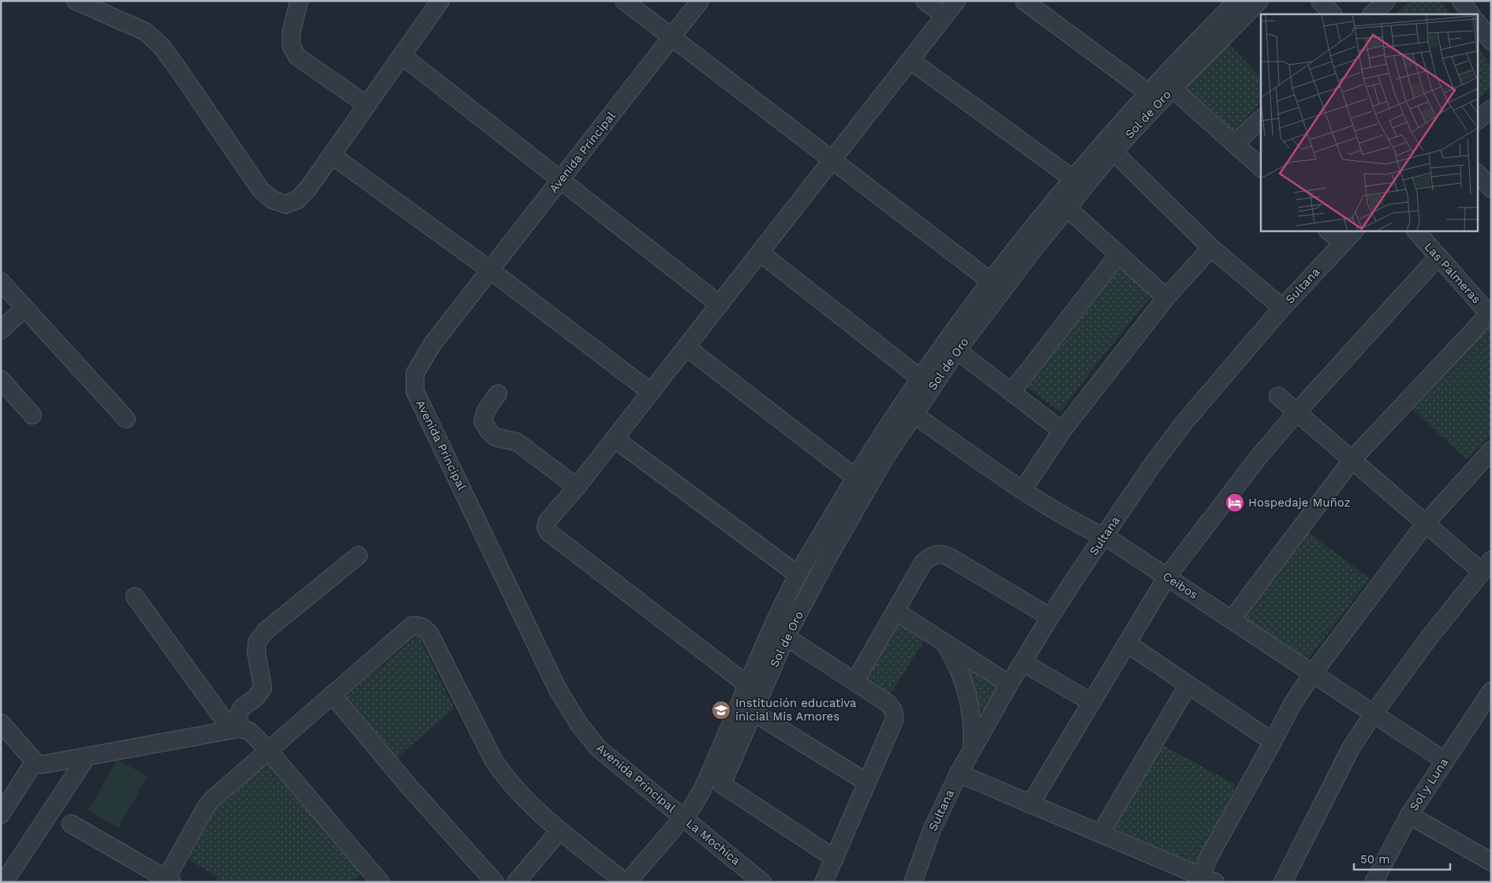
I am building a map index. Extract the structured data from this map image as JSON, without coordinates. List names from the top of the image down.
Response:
{
  "streets": {
    "street": [
      "Sol de Oro",
      "Avenida Principal",
      "Las Palmeras",
      "Sultana",
      "Ceibos",
      "Sol y Luna",
      "La Mochica"
    ]
  },
  "crossings": [
    ["Sol de Oro", "Ceibos"],
    ["Avenida Principal", "La Mochica"],
    ["Sultana", "Ceibos"],
    ["Ceibos", "Sol y Luna"]
  ],
  "places": {
    "hotel": ["Hospedaje Muñoz"],
    "school or university": ["Institución educativa inicial Mis Amores"]
  },
  "scale_bar": "50 m"
}
